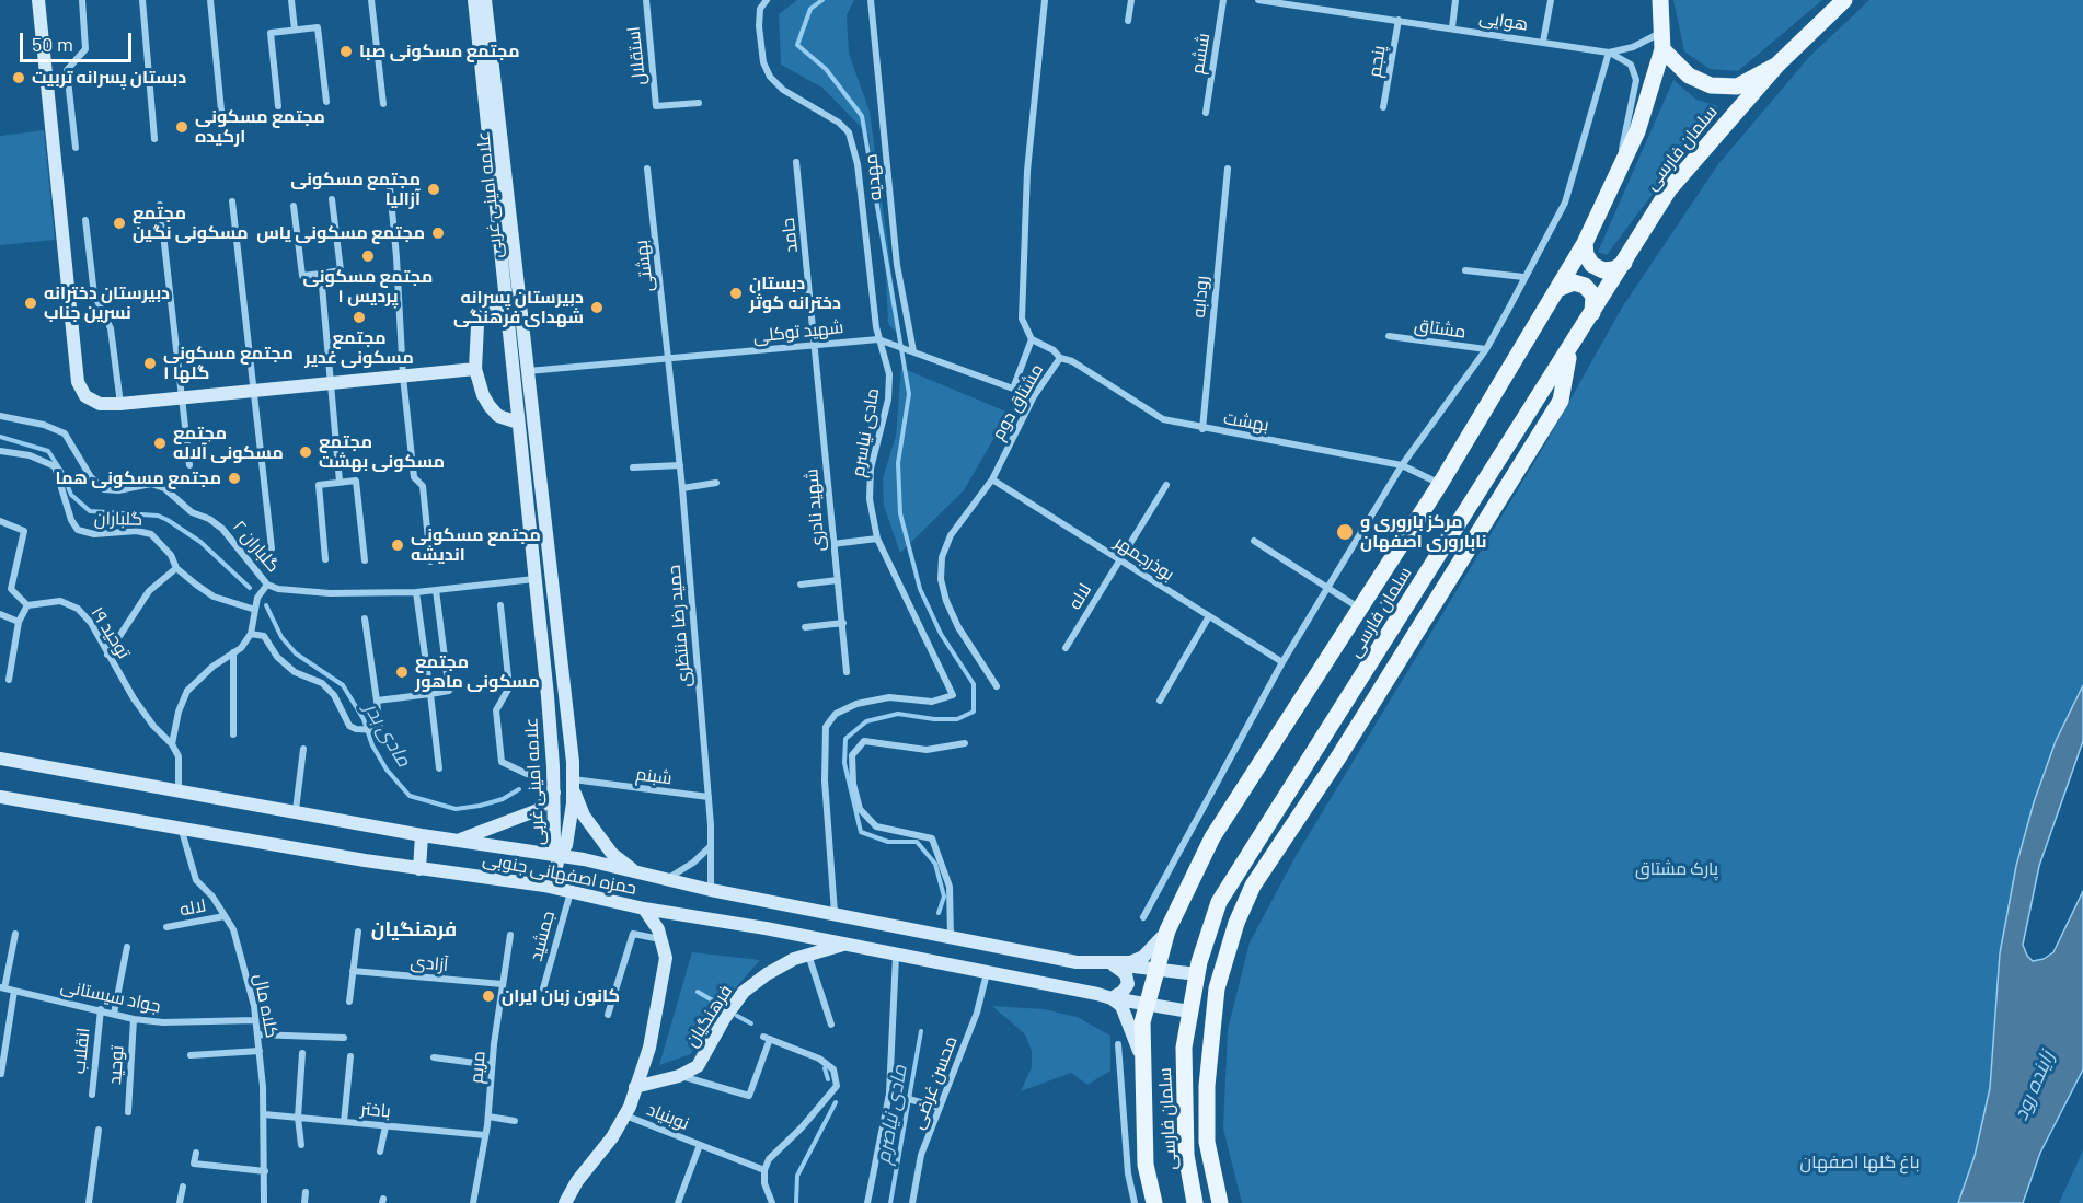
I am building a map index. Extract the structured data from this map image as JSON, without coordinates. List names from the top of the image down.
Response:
{
  "streets": {
    "main road": [
      "سلمان فارسی",
      "علامه امینی غربی",
      "حمزه اصفهانی جنوبی",
      "فرهنگیان"
    ],
    "street": [
      "هوایی",
      "ششم",
      "استقلال",
      "پنجم",
      "مهدیه",
      "حامد",
      "بهشتی",
      "رودابه",
      "مشتاق",
      "شهید توکلی",
      "مشتاق دوم",
      "بهشت",
      "مادی نیاسرم",
      "شهید نادری",
      "گلباران",
      "گلباران ۲",
      "بوذرجمهر",
      "لاله",
      "حمید رضا منتظری",
      "توحید ۱۹",
      "شبنم",
      "جمشید",
      "آزادی",
      "جواد سیستانی",
      "کلاه مال",
      "انقلاب",
      "توحید",
      "مریم",
      "محسن غرضی",
      "باختر",
      "نوبنیاد"
    ]
  },
  "crossings": [
    ["هوایی", "پنجم"],
    ["هوایی", "سلمان فارسی"],
    ["سلمان فارسی", "بهشت"],
    ["سلمان فارسی", "حمزه اصفهانی جنوبی"],
    ["مهدیه", "شهید توکلی"],
    ["علامه امینی غربی", "شهید توکلی"],
    ["علامه امینی غربی", "گلباران ۲"],
    ["علامه امینی غربی", "شبنم"],
    ["علامه امینی غربی", "حمزه اصفهانی جنوبی"],
    ["حامد", "شهید توکلی"],
    ["حامد", "شهید نادری"],
    ["بهشتی", "شهید توکلی"],
    ["بهشتی", "حمید رضا منتظری"],
    ["رودابه", "بهشت"],
    ["شهید توکلی", "مشتاق دوم"],
    ["شهید توکلی", "مادی نیاسرم"],
    ["شهید توکلی", "شهید نادری"],
    ["شهید توکلی", "حمید رضا منتظری"],
    ["مشتاق دوم", "بهشت"],
    ["مشتاق دوم", "بوذرجمهر"],
    ["مادی نیاسرم", "حمزه اصفهانی جنوبی"],
    ["بوذرجمهر", "لاله"],
    ["لاله", "کلاه مال"],
    ["حمید رضا منتظری", "شبنم"],
    ["حمید رضا منتظری", "حمزه اصفهانی جنوبی"],
    ["حمزه اصفهانی جنوبی", "جمشید"],
    ["حمزه اصفهانی جنوبی", "کلاه مال"],
    ["حمزه اصفهانی جنوبی", "فرهنگیان"],
    ["حمزه اصفهانی جنوبی", "محسن غرضی"],
    ["آزادی", "مریم"],
    ["جواد سیستانی", "کلاه مال"],
    ["جواد سیستانی", "انقلاب"],
    ["جواد سیستانی", "توحید"],
    ["کلاه مال", "باختر"],
    ["مریم", "باختر"]
  ],
  "districts": ["فرهنگیان"],
  "water": ["مادی بدر", "زاینده رود", "مادی نیاصرم"],
  "parks": ["پارک مشتاق", "باغ گلها اصفهان"],
  "places": [
    "مجتمع مسکونی صبا",
    "دبستان پسرانه تربیت",
    "مجتمع مسکونی ارکیده",
    "مجتمع مسکونی آزالیا",
    "مجتمع مسکونی نگین",
    "مجتمع مسکونی یاس",
    "مجتمع مسکونی پردیس ۱",
    "دبستان دخترانه کوثر",
    "دبیرستان دخترانه نسرین جناب",
    "دبیرستان پسرانه شهدای فرهنگی",
    "مجتمع مسکونی غدیر",
    "مجتمع مسکونی گلها ۱",
    "مجتمع مسکونی آلاله",
    "مجتمع مسکونی بهشت",
    "مجتمع مسکونی هما",
    "مرکز باروری و ناباروری اصفهان",
    "مجتمع مسکونی اندیشه",
    "مجتمع مسکونی ماهور",
    "کانون زبان ایران"
  ],
  "scale_bar": "50 m"
}
